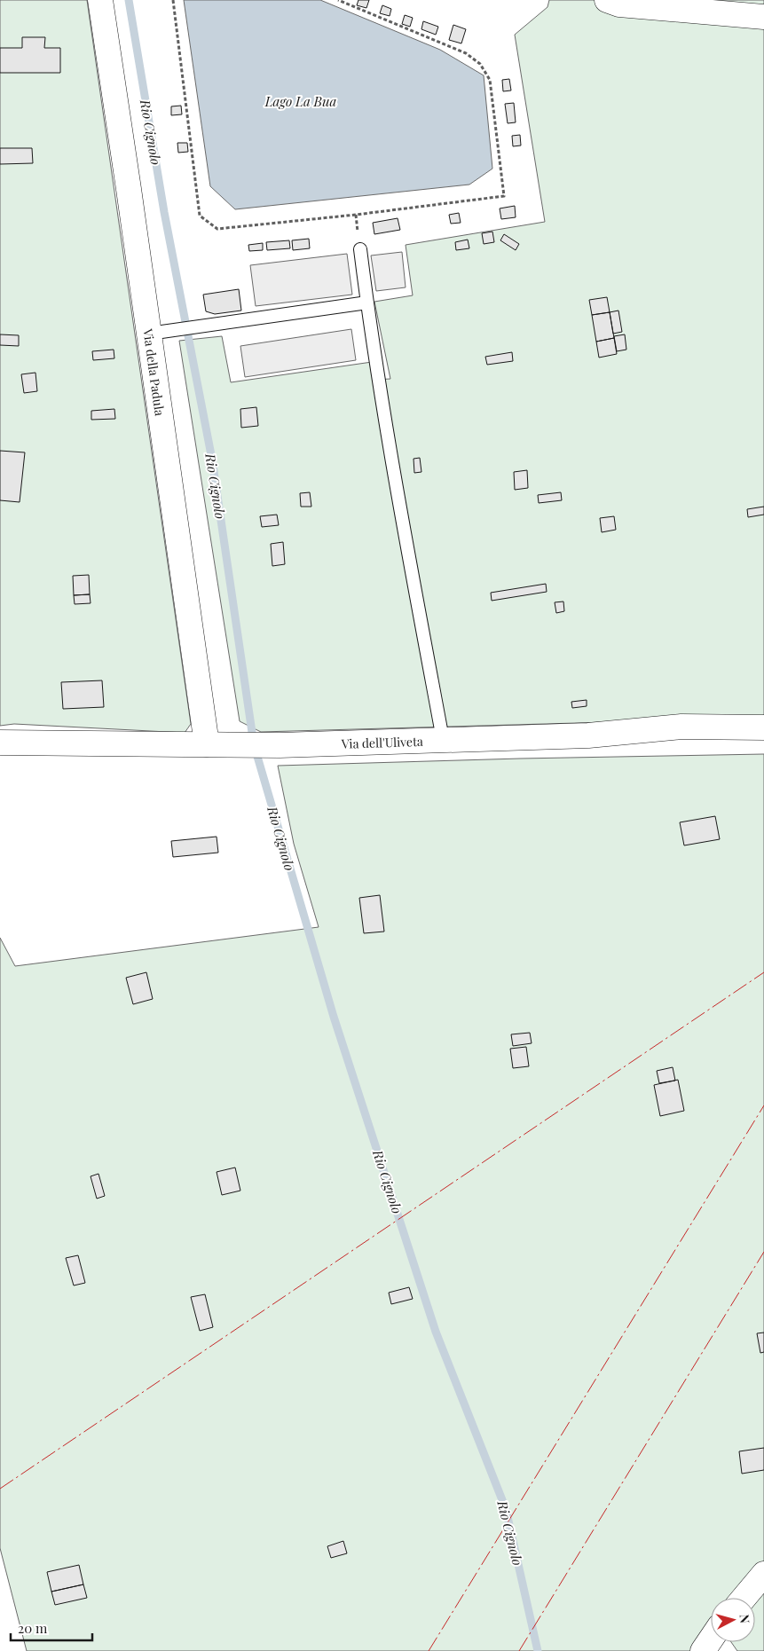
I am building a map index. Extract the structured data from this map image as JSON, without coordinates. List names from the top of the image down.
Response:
{
  "streets": {
    "street": ["Via della Padula", "Via dell'Uliveta"]
  },
  "crossings": [
    ["Via della Padula", "Via dell'Uliveta"]
  ],
  "water": ["Lago La Bua", "Rio Cignolo"],
  "scale_bar": "20 m",
  "north": "right"
}
